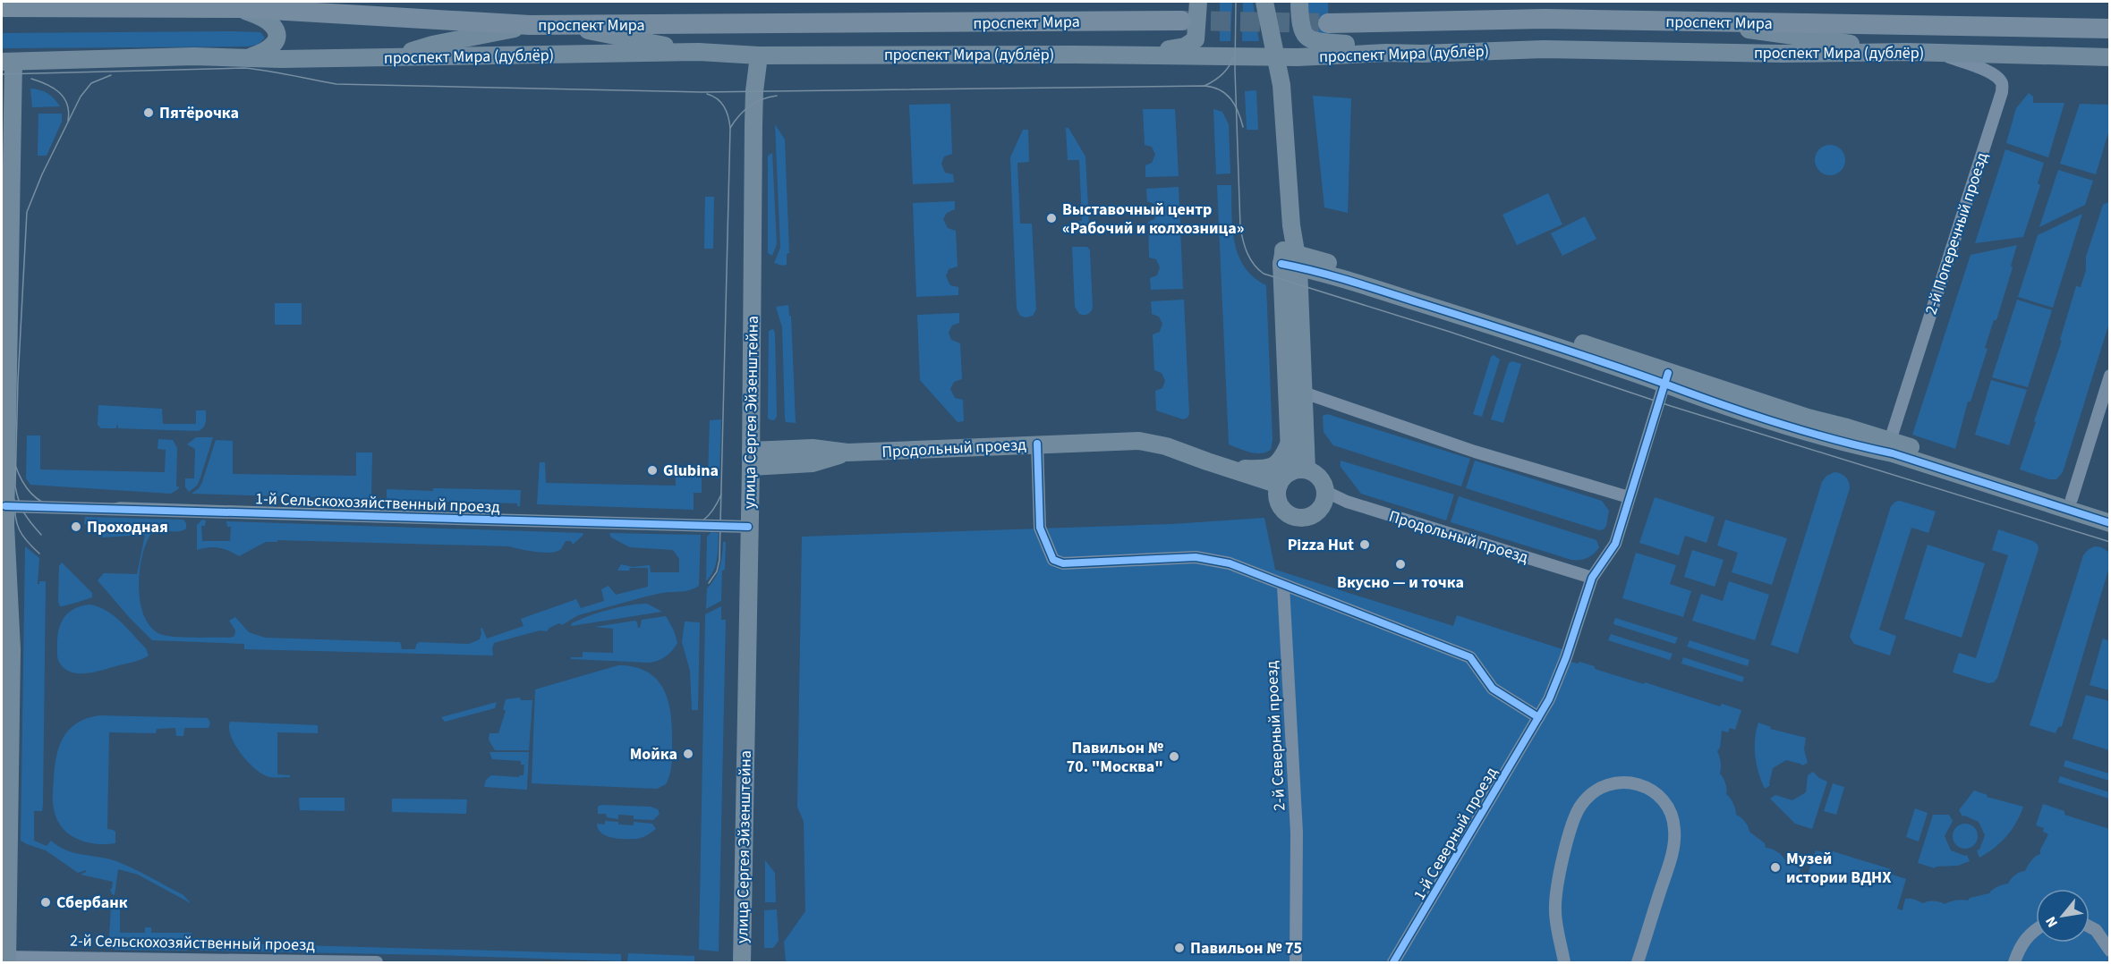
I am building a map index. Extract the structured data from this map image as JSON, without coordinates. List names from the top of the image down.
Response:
{
  "streets": {
    "main road": [
      "проспект Мира",
      "проспект Мира (дублёр)",
      "улица Сергея Эйзенштейна",
      "Продольный проезд"
    ],
    "street": [
      "2-й Поперечный проезд",
      "1-й Сельскохозяйственный проезд",
      "2-й Северный проезд",
      "1-й Северный проезд",
      "2-й Сельскохозяйственный проезд"
    ]
  },
  "crossings": [
    ["проспект Мира", "проспект Мира (дублёр)"],
    ["проспект Мира (дублёр)", "2-й Поперечный проезд"],
    ["проспект Мира (дублёр)", "улица Сергея Эйзенштейна"],
    ["улица Сергея Эйзенштейна", "Продольный проезд"],
    ["улица Сергея Эйзенштейна", "1-й Сельскохозяйственный проезд"],
    ["Продольный проезд", "1-й Северный проезд"]
  ],
  "places": [
    "Пятёрочка",
    "Выставочный центр «Рабочий и колхозница»",
    "Glubina",
    "Проходная",
    "Pizza Hut",
    "Вкусно — и точка",
    "Мойка",
    "Павильон № 70. \"Москва\"",
    "Музей истории ВДНХ",
    "Сбербанк",
    "Павильон № 75"
  ],
  "north": "bottom left"
}
